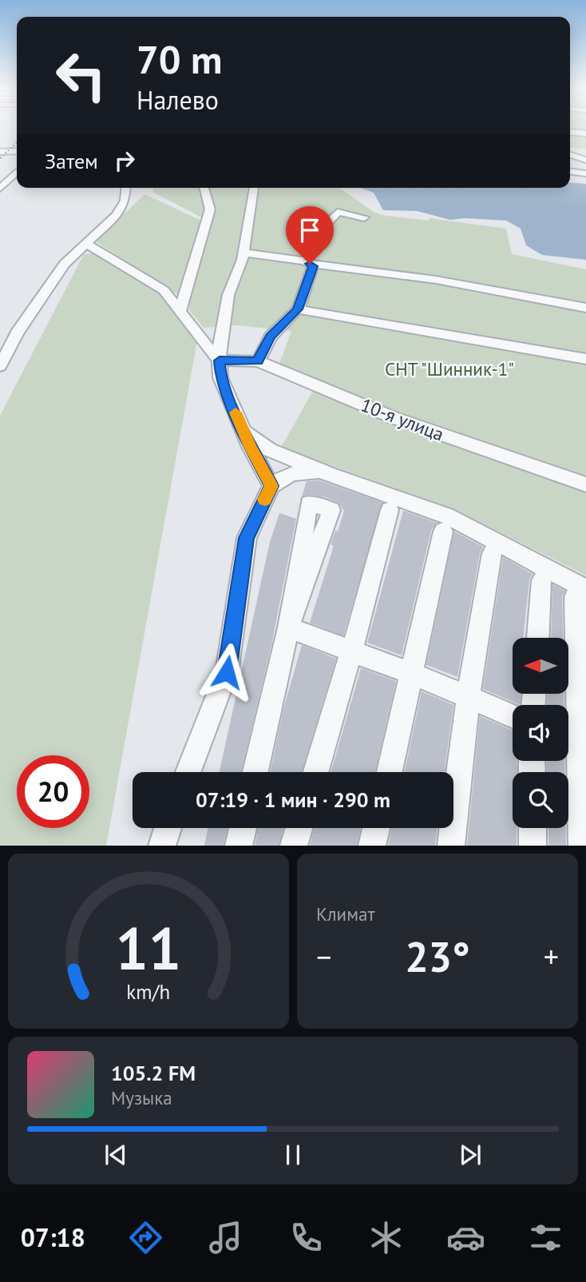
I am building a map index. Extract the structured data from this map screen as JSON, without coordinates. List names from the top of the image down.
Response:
{
  "streets": {
    "street": ["10-я улица"]
  },
  "parks": ["СНТ \"Шинник-1\""],
  "north": "left",
  "page": {
    "turn": ["70 m", "Налево"],
    "then": "Затем",
    "limit": "20",
    "trip": "07:19 · 1 мин · 290 m",
    "tile": "Климат",
    "heat": ["−", "23°", "+"],
    "song": ["105.2 FM", "Музыка"],
    "tabs": "07:18",
    "gauge": ["11", "km/h"]
  }
}
